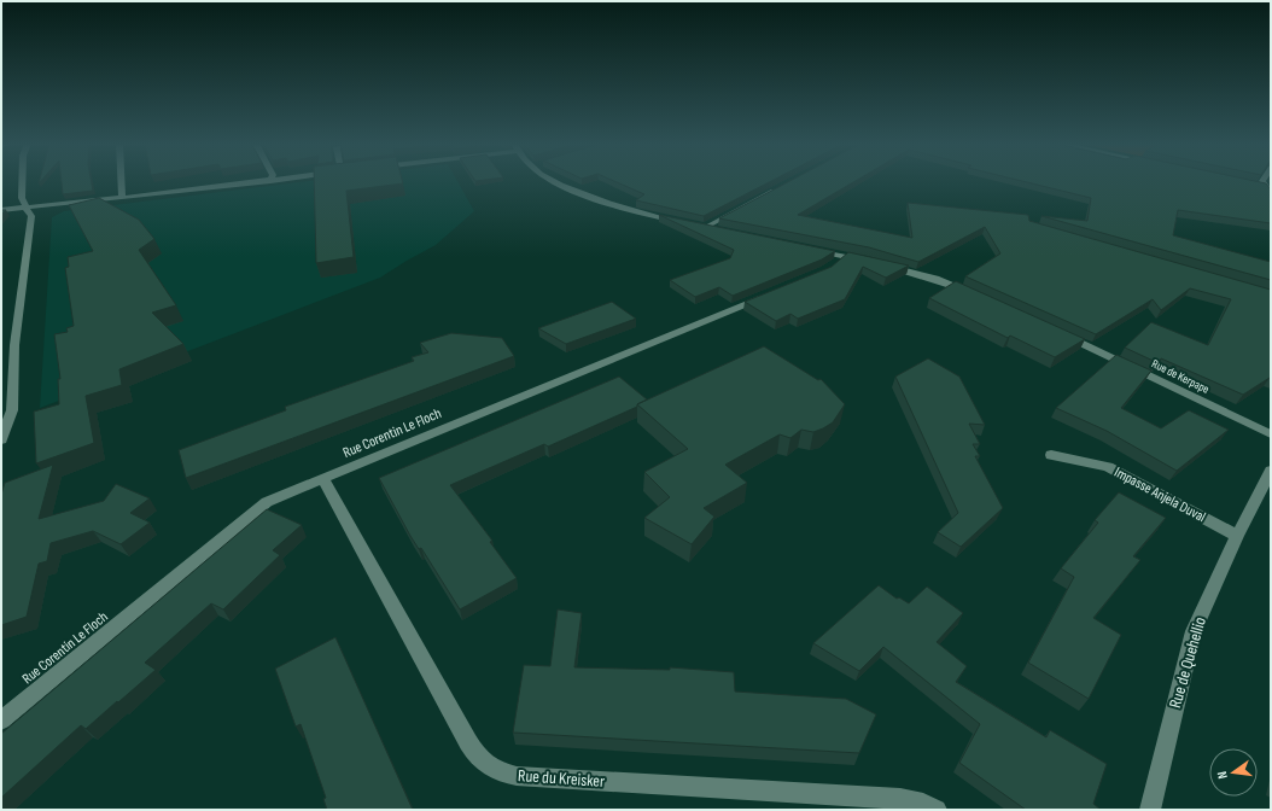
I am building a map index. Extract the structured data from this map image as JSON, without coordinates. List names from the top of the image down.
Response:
{
  "streets": {
    "street": [
      "Rue de Kerpape",
      "Rue Corentin Le Floch",
      "Impasse Anjela Duval",
      "Rue de Quehellio",
      "Rue du Kreisker"
    ]
  },
  "crossings": [
    ["Rue Corentin Le Floch", "Rue du Kreisker"],
    ["Impasse Anjela Duval", "Rue de Quehellio"]
  ],
  "north": "left"
}
